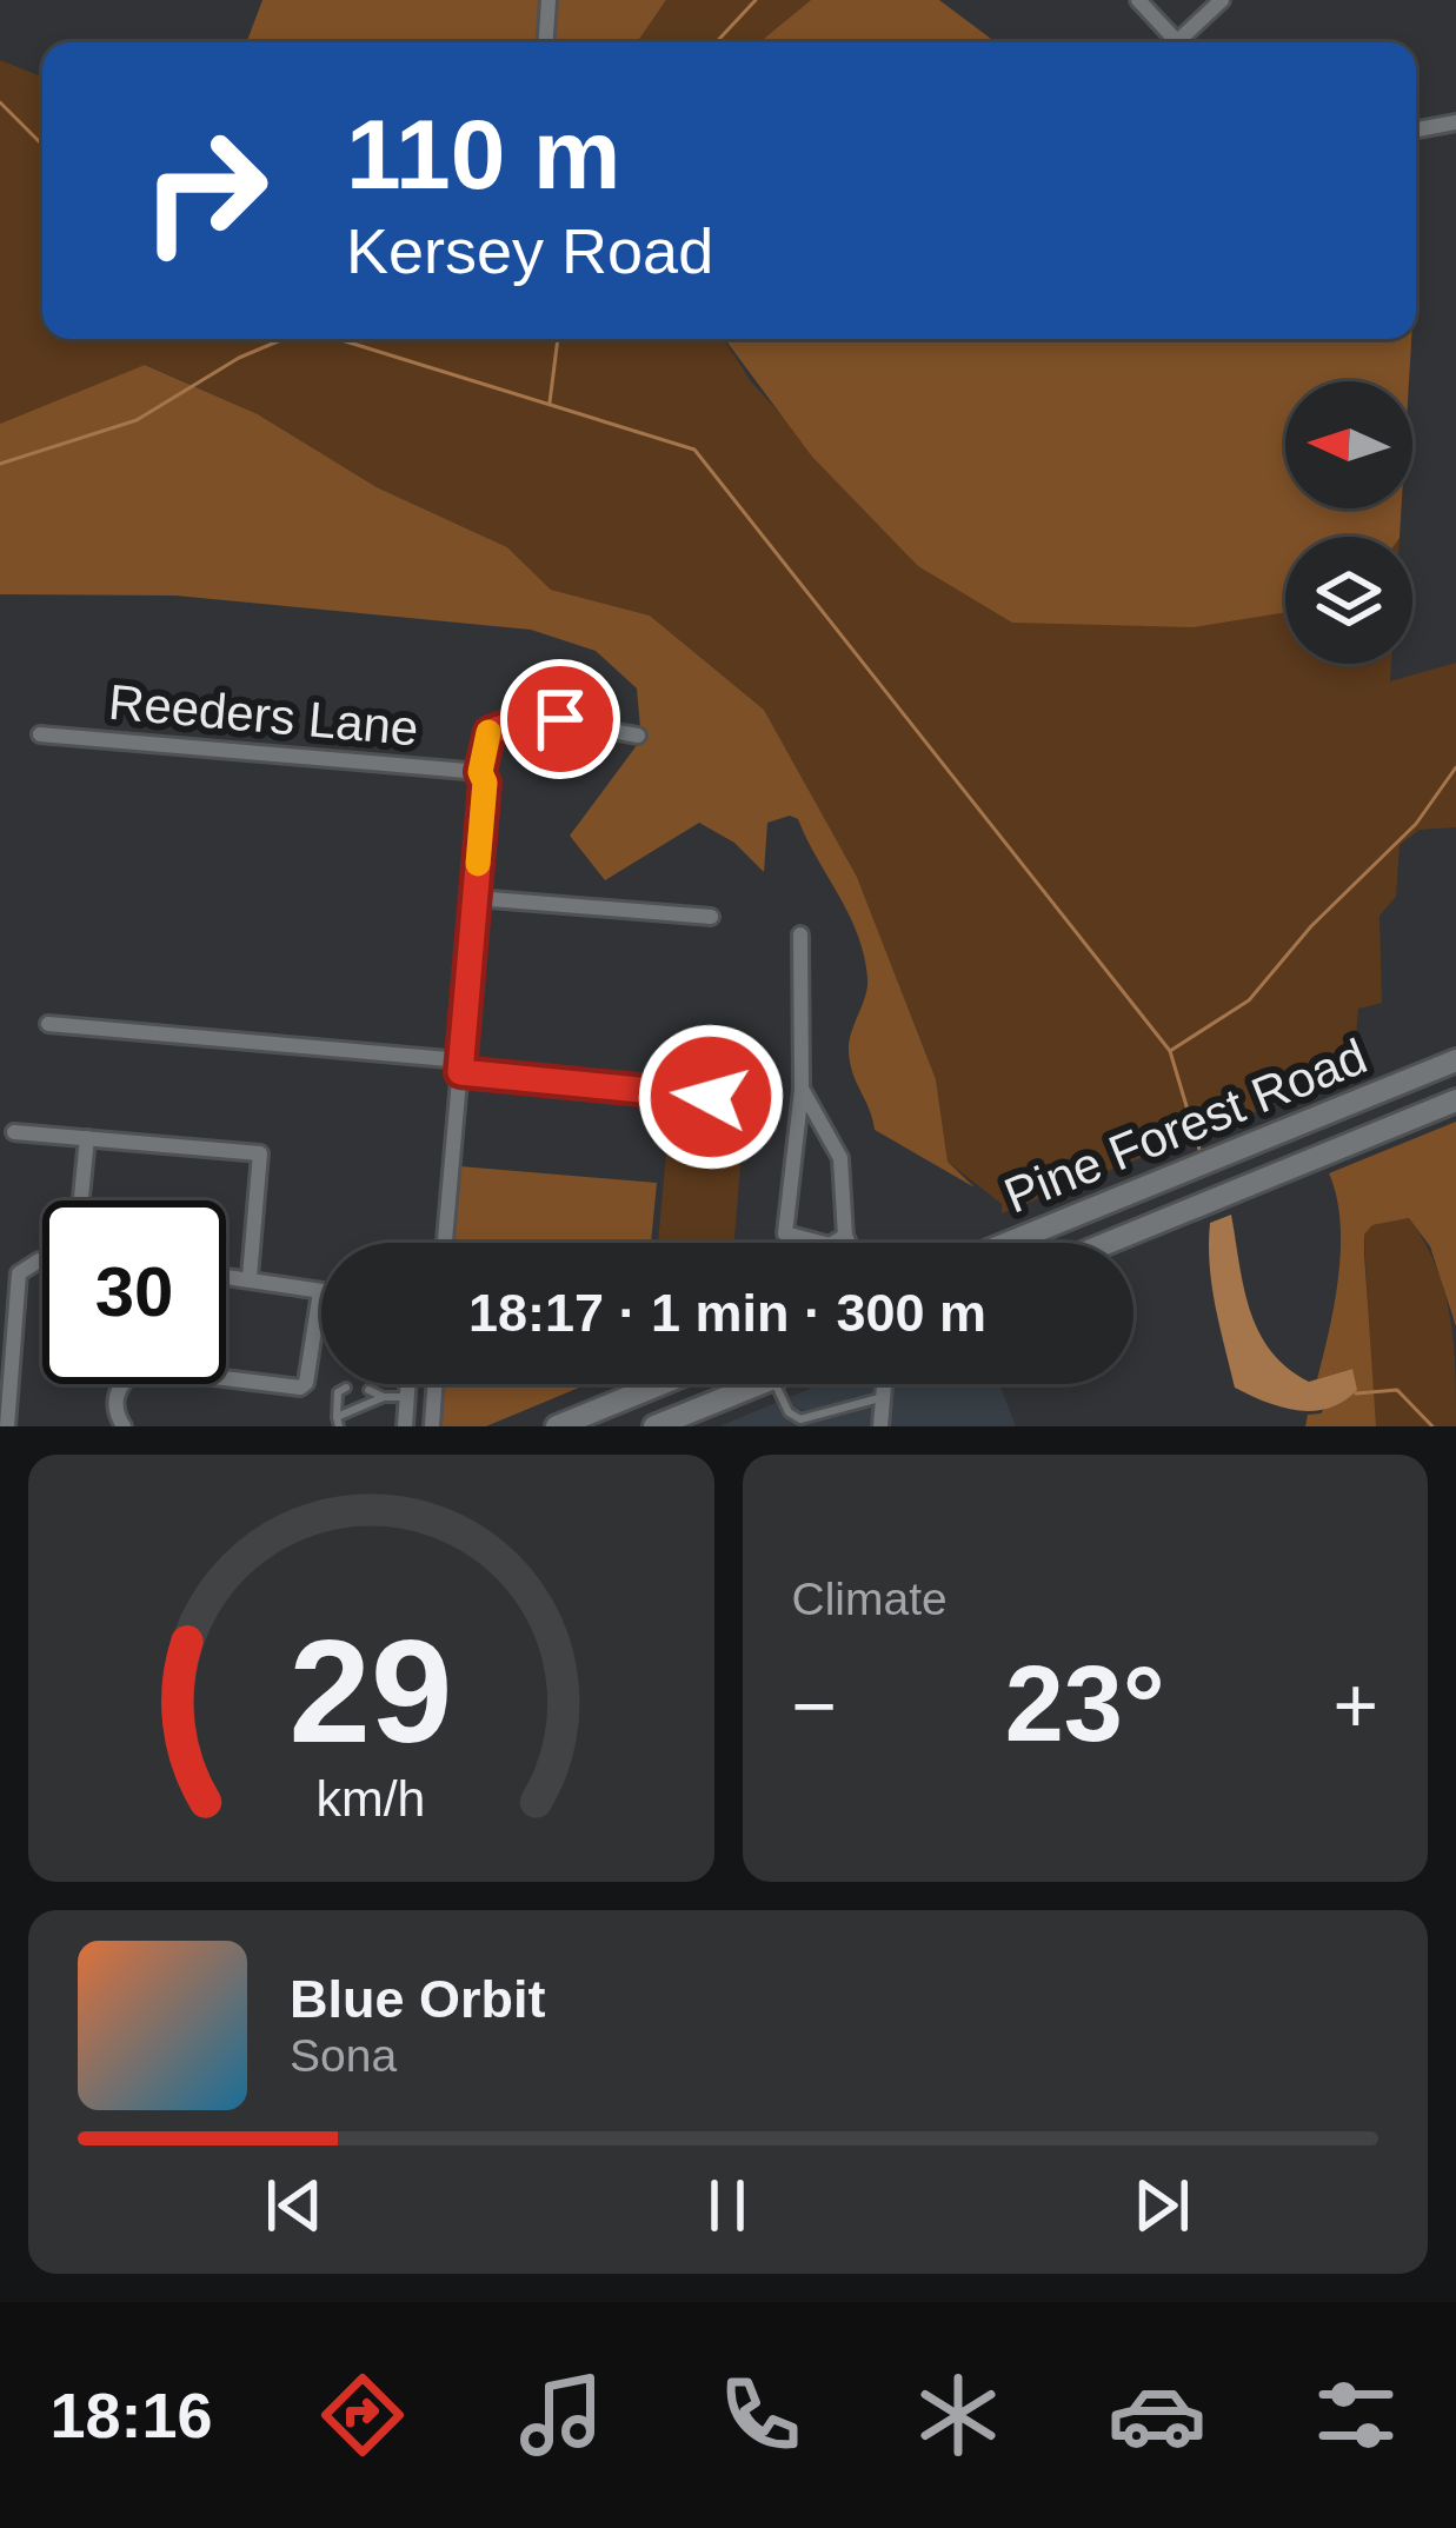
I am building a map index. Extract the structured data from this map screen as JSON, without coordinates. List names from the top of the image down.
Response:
{
  "streets": {
    "main road": ["Pine Forest Road"],
    "street": ["Reeders Lane"]
  },
  "north": "left",
  "page": {
    "turn": ["110 m", "Kersey Road"],
    "limit": "30",
    "trip": "18:17 · 1 min · 300 m",
    "tile": "Climate",
    "heat": ["−", "23°", "+"],
    "song": ["Blue Orbit", "Sona"],
    "tabs": "18:16",
    "gauge": ["29", "km/h"]
  }
}
